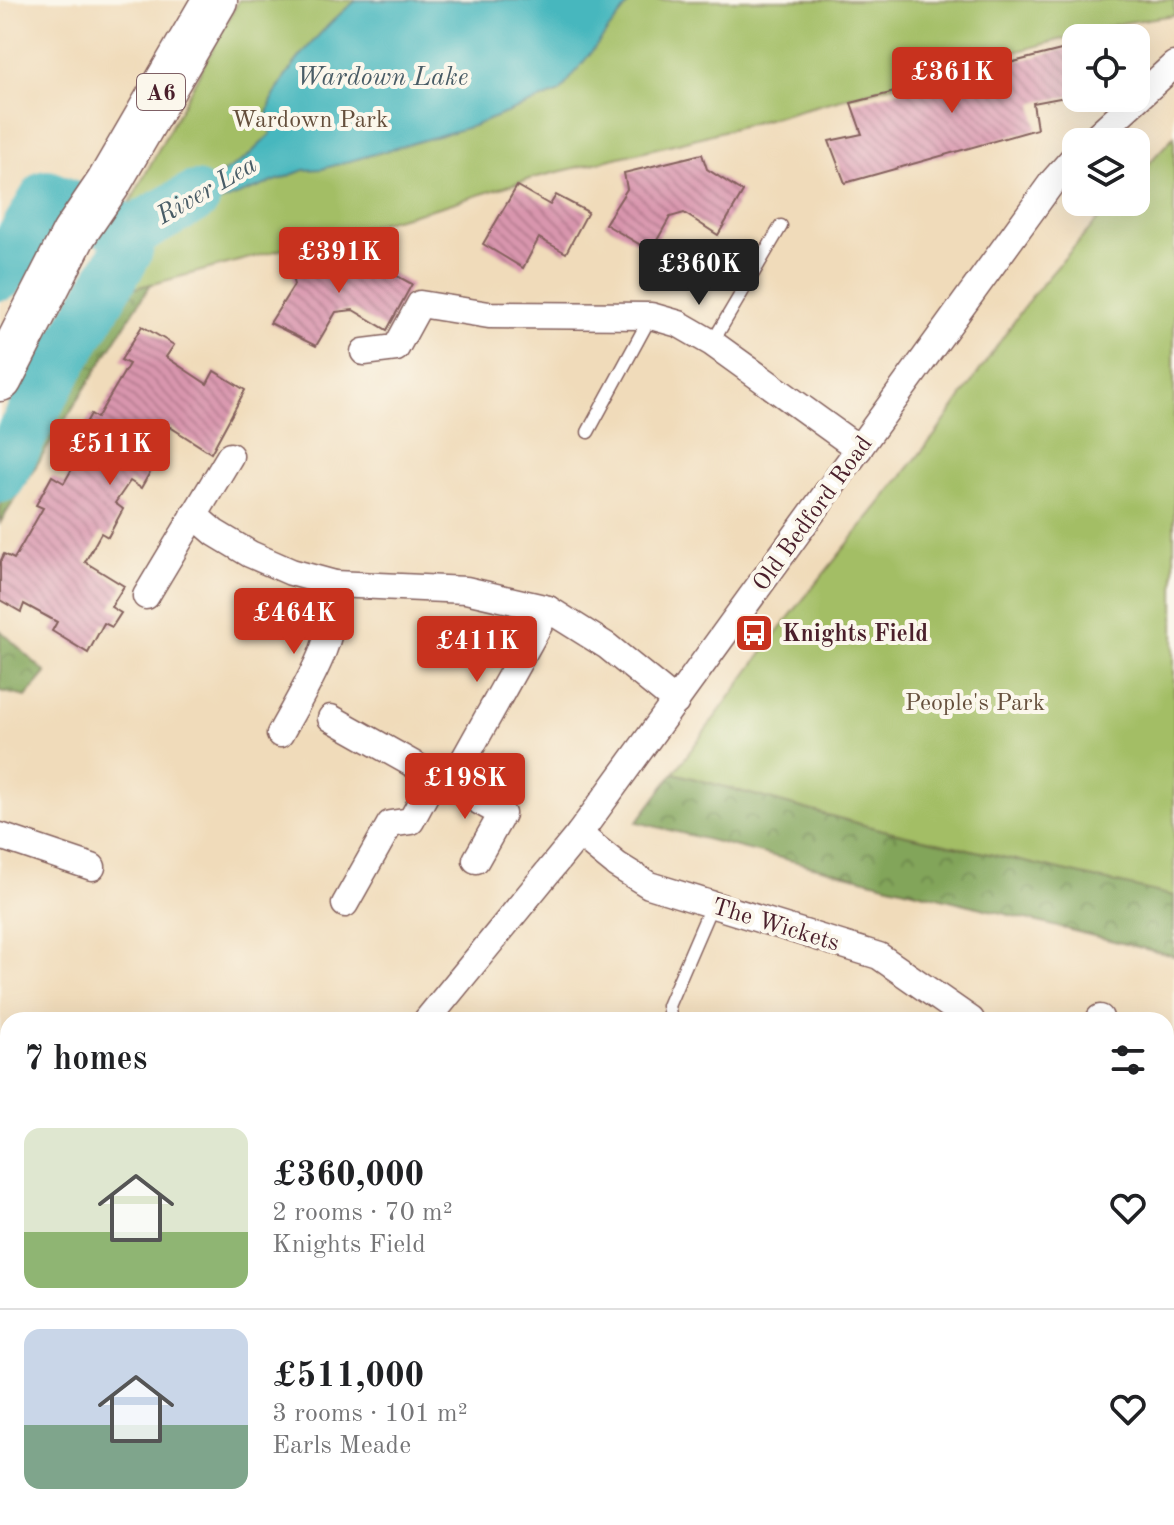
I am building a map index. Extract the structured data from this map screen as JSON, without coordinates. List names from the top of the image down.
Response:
{
  "streets": {
    "highway": ["A6"],
    "street": ["Old Bedford Road", "The Wickets"]
  },
  "crossings": [
    ["Old Bedford Road", "The Wickets"]
  ],
  "water": ["Wardown Lake", "River Lea"],
  "parks": ["Wardown Park", "People's Park"],
  "places": {
    "bus stop": ["Knights Field"]
  },
  "page": {
    "price": [
      "£361K",
      "£391K",
      "£360K",
      "£511K",
      "£464K",
      "£411K",
      "£198K"
    ],
    "heading": "7 homes",
    "list": [
      {
        "name": "£360,000",
        "note": "2 rooms · 70 m² · Knights Field"
      },
      {
        "name": "£511,000",
        "note": "3 rooms · 101 m² · Earls Meade"
      }
    ]
  }
}
